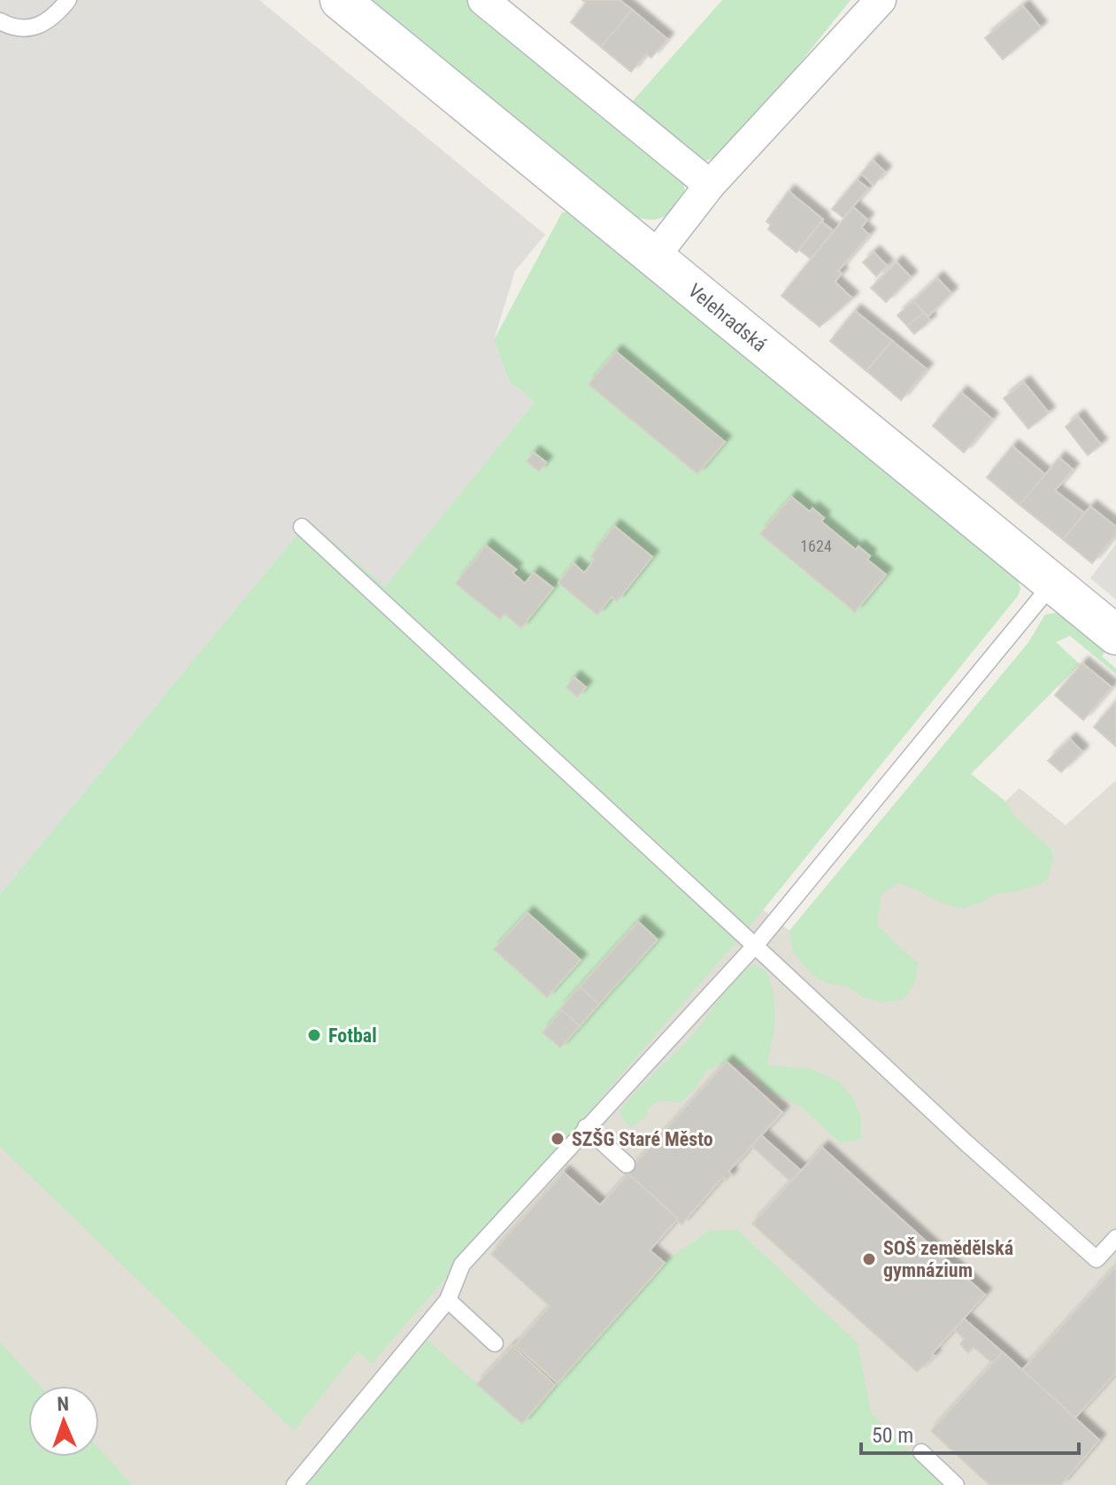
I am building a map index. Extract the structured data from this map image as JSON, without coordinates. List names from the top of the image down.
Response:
{
  "streets": {
    "street": ["Velehradská"]
  },
  "places": ["Fotbal", "SZŠG Staré Město", "SOŠ zemědělská gymnázium"],
  "house_numbers": ["1624"],
  "scale_bar": "50 m",
  "north": "top"
}
